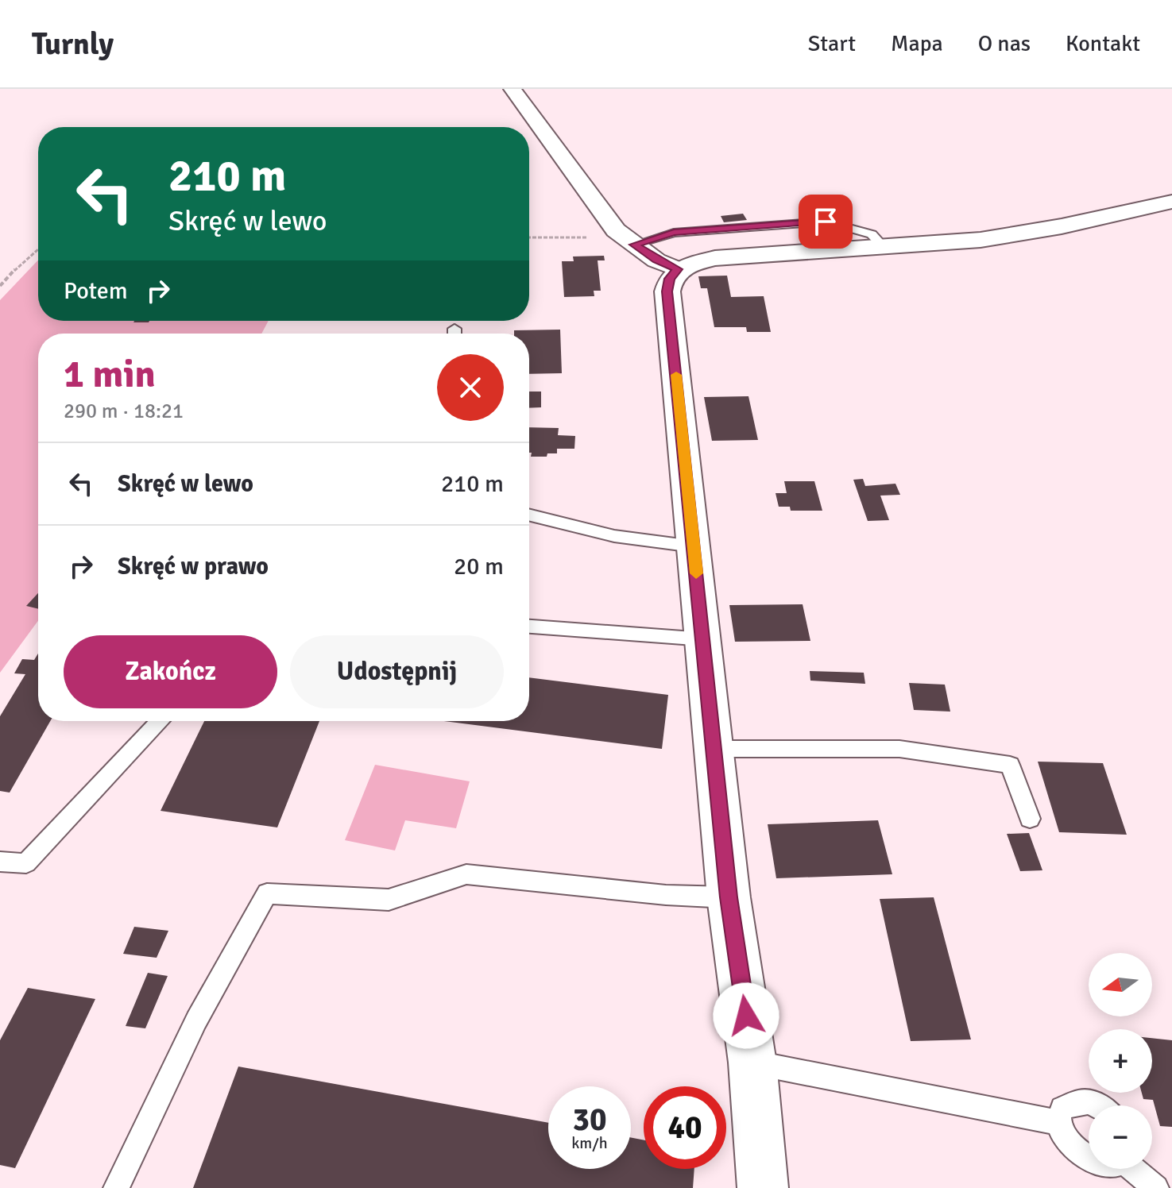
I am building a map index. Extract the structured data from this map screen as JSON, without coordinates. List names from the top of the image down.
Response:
{
  "north": "left",
  "page": {
    "header": "Turnly",
    "nav": [
      "Start",
      "Mapa",
      "O nas",
      "Kontakt"
    ],
    "turn": ["210 m", "Skręć w lewo"],
    "then": "Potem",
    "heading": ["1 min", "290 m · 18:21"],
    "list": [
      {
        "name": "Skręć w lewo",
        "value": "210 m"
      },
      {
        "name": "Skręć w prawo",
        "value": "20 m"
      }
    ],
    "buttons": ["Zakończ", "Udostępnij"],
    "map_buttons": ["+", "−"],
    "speed": "30 km/h",
    "limit": "40"
  }
}
